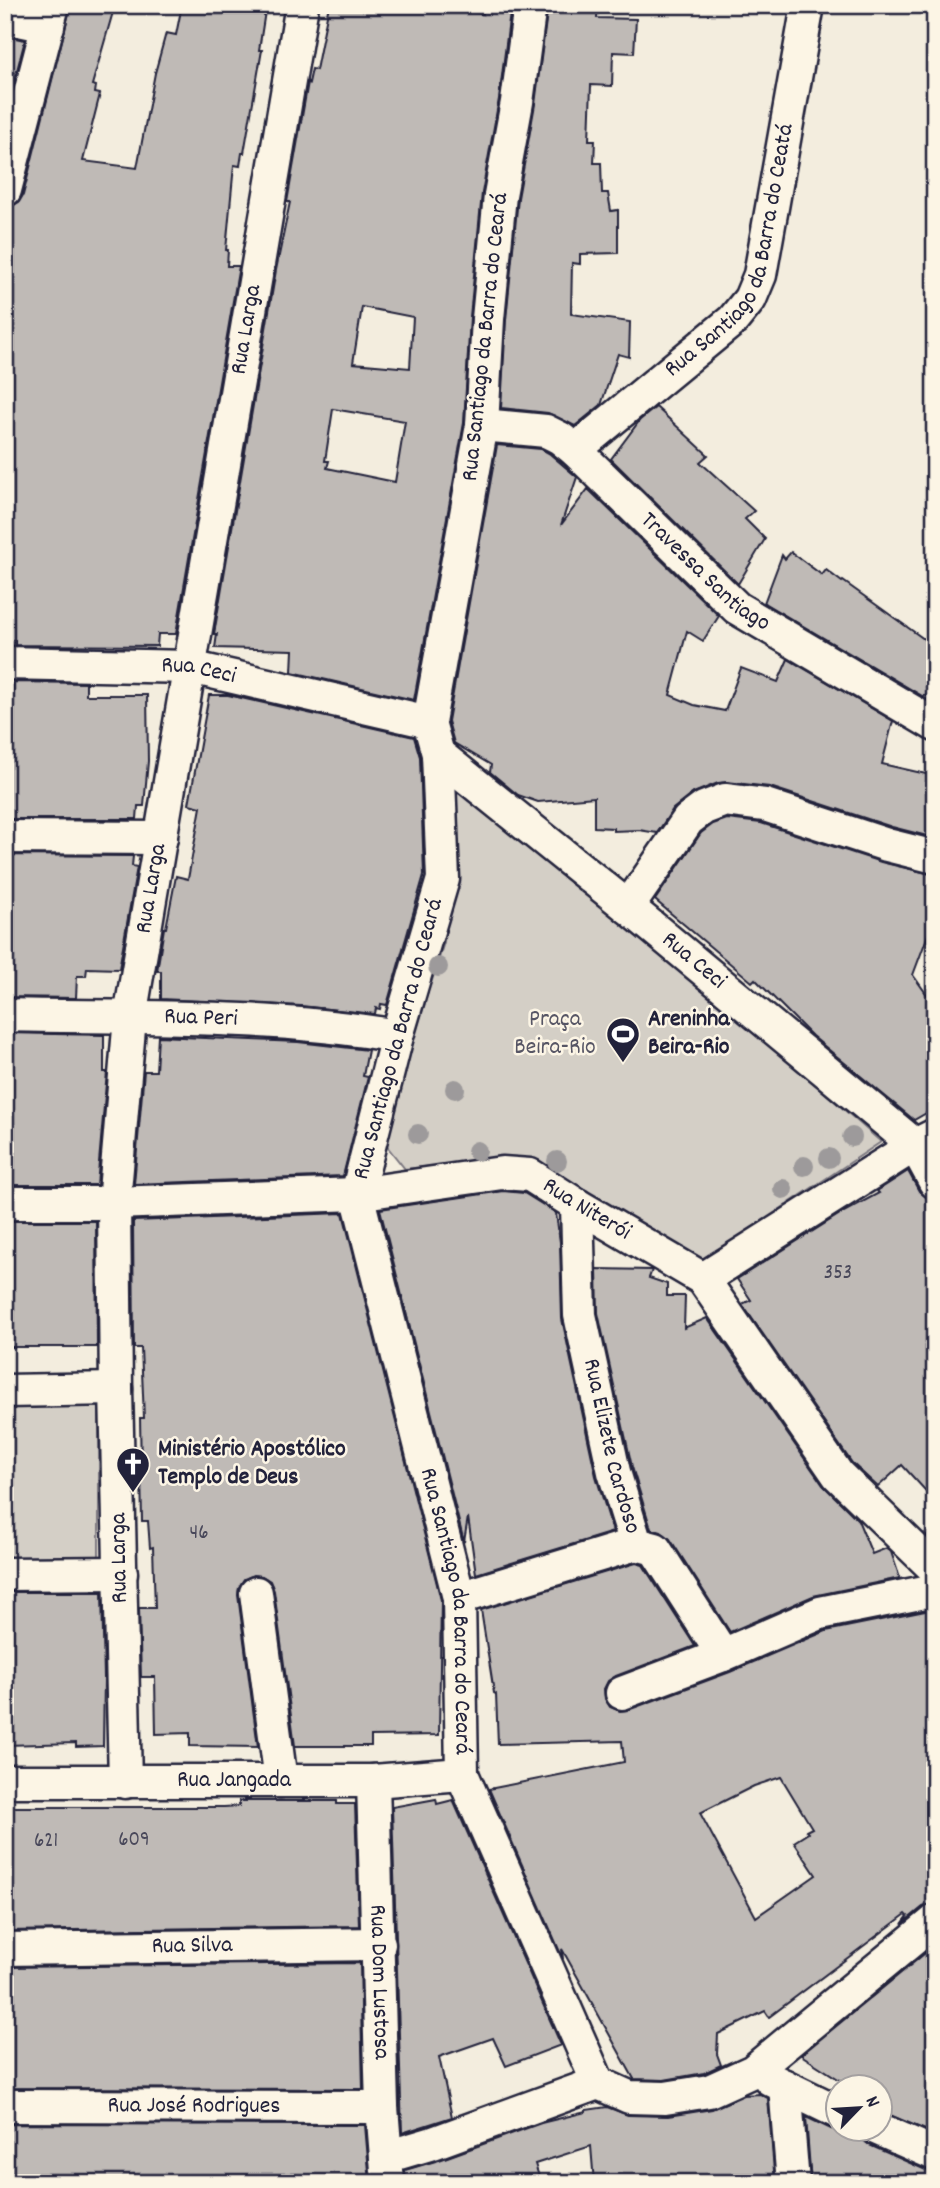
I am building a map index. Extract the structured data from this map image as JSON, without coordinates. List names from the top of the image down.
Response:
{
  "streets": {
    "street": [
      "Rua Santiago da Barra do Ceatá",
      "Rua Larga",
      "Rua Santiago da Barra do Ceará",
      "Travessa Santiago",
      "Rua Ceci",
      "Rua Peri",
      "Rua Niterói",
      "Rua Elizete Cardoso",
      "Rua Jangada",
      "Rua Silva",
      "Rua Dom Lustosa",
      "Rua José Rodrigues"
    ]
  },
  "crossings": [
    ["Rua Santiago da Barra do Ceatá", "Travessa Santiago"],
    ["Rua Larga", "Rua Ceci"],
    ["Rua Larga", "Rua Peri"],
    ["Rua Larga", "Rua Niterói"],
    ["Rua Larga", "Rua Jangada"],
    ["Rua Santiago da Barra do Ceará", "Travessa Santiago"],
    ["Rua Santiago da Barra do Ceará", "Rua Ceci"],
    ["Rua Santiago da Barra do Ceará", "Rua Peri"],
    ["Rua Santiago da Barra do Ceará", "Rua Niterói"],
    ["Rua Santiago da Barra do Ceará", "Rua Jangada"],
    ["Rua Niterói", "Rua Elizete Cardoso"],
    ["Rua Jangada", "Rua Dom Lustosa"],
    ["Rua Silva", "Rua Dom Lustosa"],
    ["Rua Dom Lustosa", "Rua José Rodrigues"]
  ],
  "parks": ["Praça Beira-Rio"],
  "places": {
    "sports": ["Areninha Beira-Rio"],
    "church": ["Ministério Apostólico Templo de Deus"]
  },
  "house_numbers": [
    "353",
    "46",
    "609",
    "621"
  ],
  "north": "top right"
}
